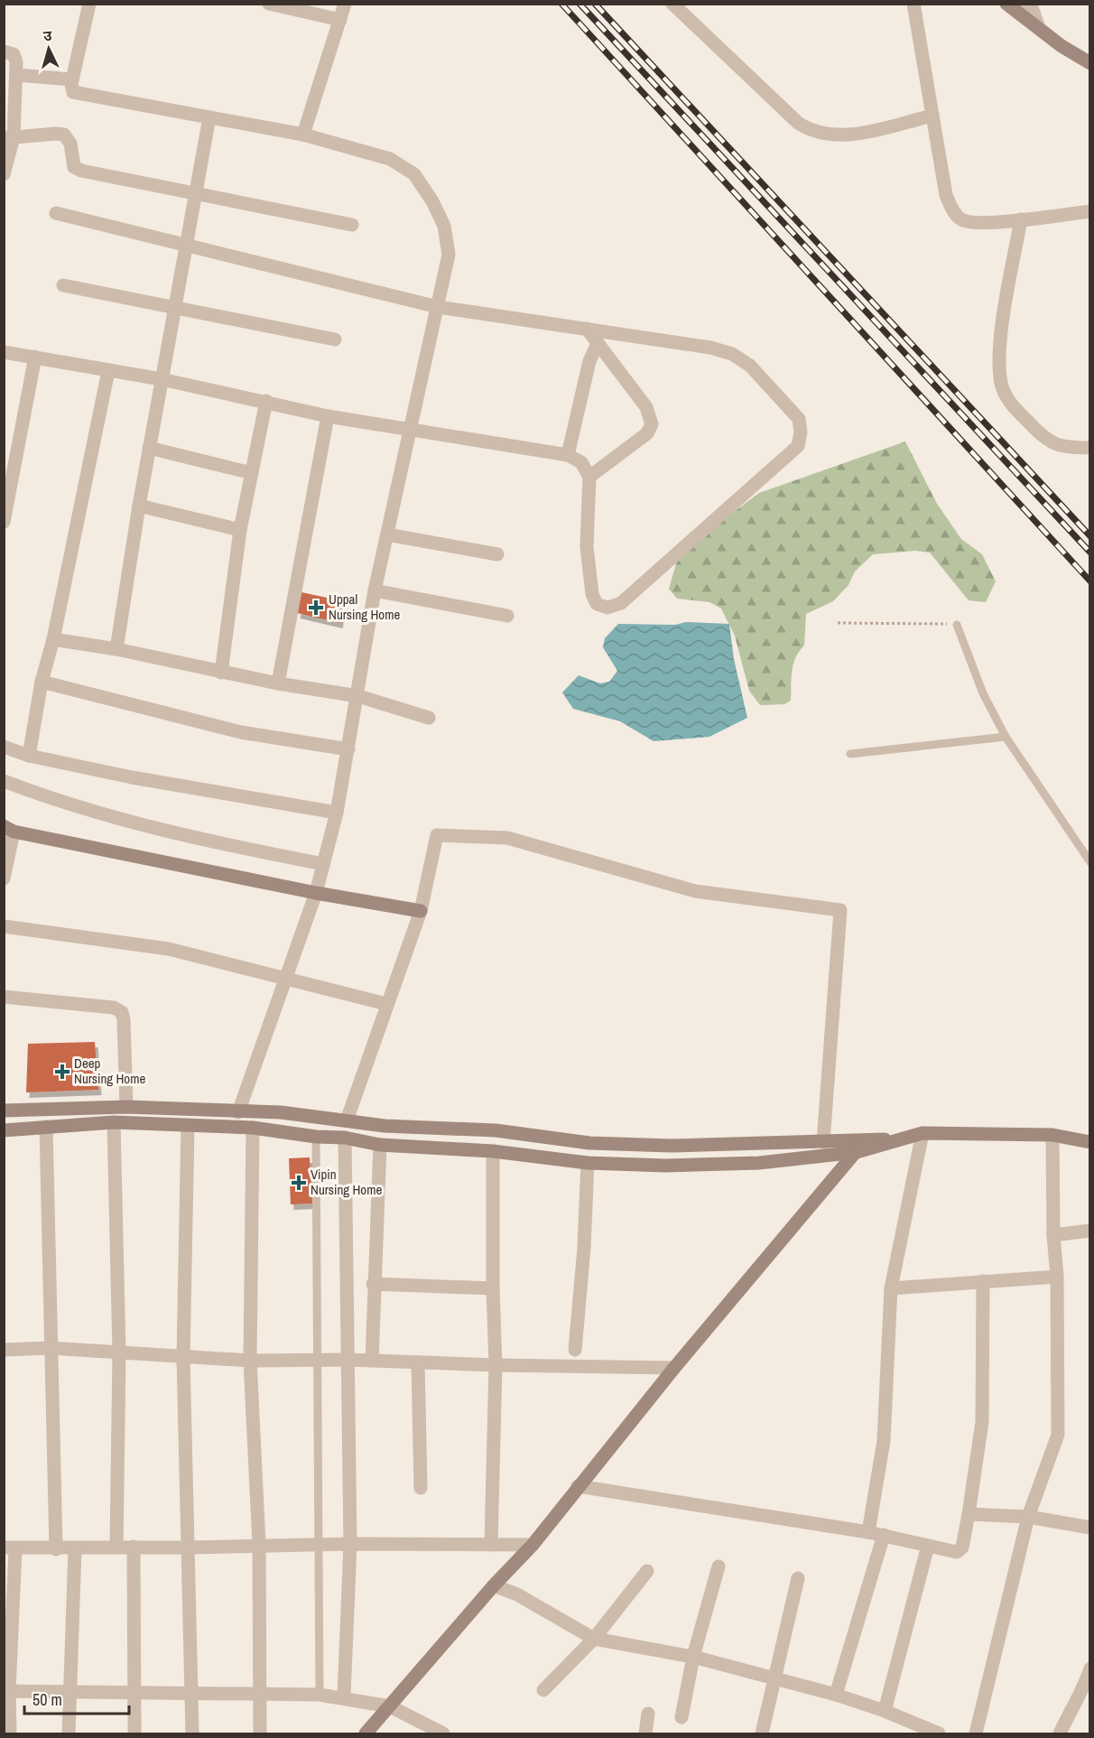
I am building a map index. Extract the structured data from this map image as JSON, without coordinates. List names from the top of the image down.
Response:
{
  "places": {
    "health": ["Uppal Nursing Home", "Deep Nursing Home", "Vipin Nursing Home"]
  },
  "scale_bar": "50 m",
  "north": "top"
}
